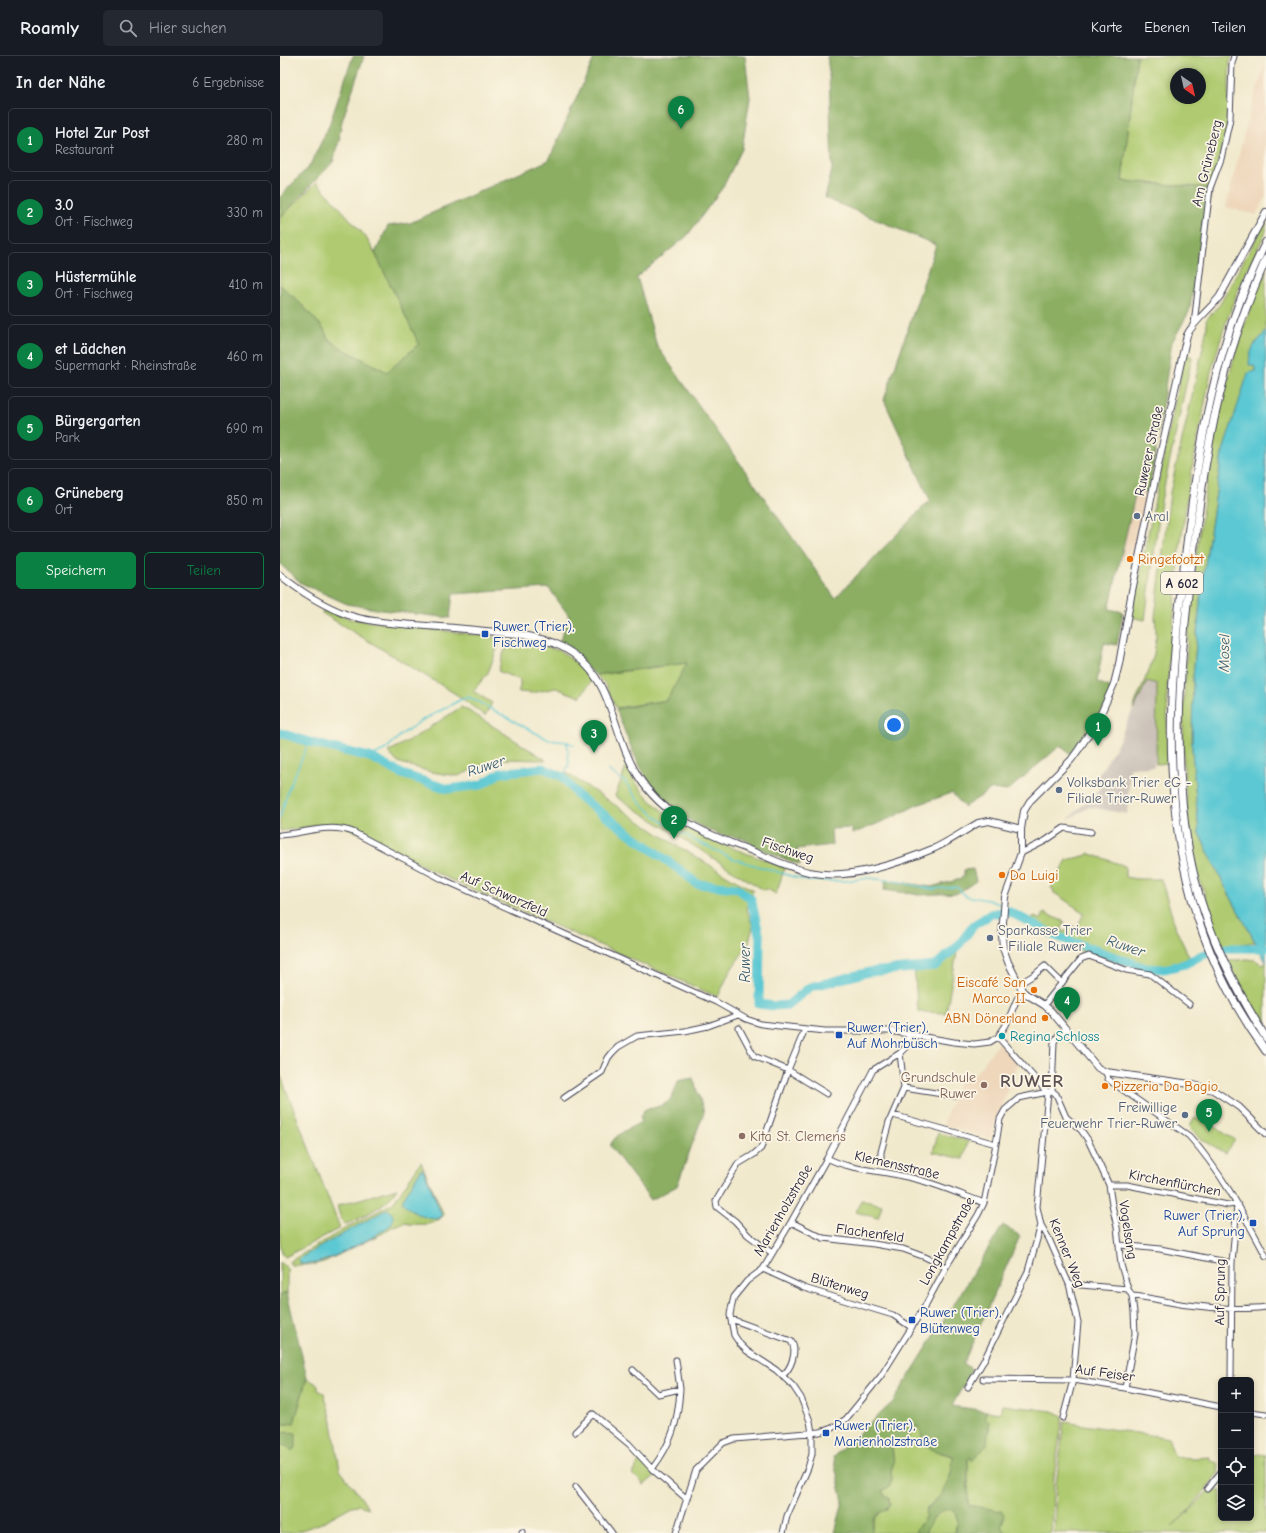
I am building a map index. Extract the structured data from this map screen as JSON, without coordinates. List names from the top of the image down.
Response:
{
  "streets": {
    "highway": ["A 602"],
    "main road": ["Ruwerer Straße", "Fischweg"],
    "street": [
      "Am Grüneberg",
      "Auf Schwarzfeld",
      "Klemensstraße",
      "Kirchenflürchen",
      "Marienholzstraße",
      "Vogelsang",
      "Flachenfeld",
      "Longkampstraße",
      "Kenner Weg",
      "Blütenweg",
      "Auf Sprung",
      "Auf Feiser"
    ]
  },
  "crossings": [
    ["Am Grüneberg", "Ruwerer Straße"],
    ["Ruwerer Straße", "Fischweg"],
    ["Auf Schwarzfeld", "Vogelsang"],
    ["Klemensstraße", "Marienholzstraße"],
    ["Klemensstraße", "Longkampstraße"],
    ["Kirchenflürchen", "Vogelsang"],
    ["Kirchenflürchen", "Auf Sprung"],
    ["Marienholzstraße", "Flachenfeld"],
    ["Marienholzstraße", "Longkampstraße"],
    ["Marienholzstraße", "Blütenweg"],
    ["Vogelsang", "Longkampstraße"],
    ["Vogelsang", "Kenner Weg"],
    ["Vogelsang", "Auf Feiser"],
    ["Flachenfeld", "Longkampstraße"],
    ["Longkampstraße", "Kenner Weg"],
    ["Longkampstraße", "Blütenweg"],
    ["Kenner Weg", "Auf Feiser"]
  ],
  "districts": ["RUWER"],
  "water": ["Mosel", "Ruwer"],
  "places": {
    "other": [
      "Aral",
      "Ringefootzt",
      "Volksbank Trier eG - Filiale Trier-Ruwer",
      "Da Luigi",
      "Sparkasse Trier - Filiale Ruwer",
      "Eiscafé San Marco II",
      "ABN Dönerland",
      "Regina Schloss",
      "Grundschule Ruwer",
      "Pizzeria Da Bagio",
      "Freiwillige Feuerwehr Trier-Ruwer",
      "Kita St. Clemens"
    ],
    "transit": [
      "Ruwer (Trier), Fischweg",
      "Ruwer (Trier), Auf Mohrbüsch",
      "Ruwer (Trier), Auf Sprung",
      "Ruwer (Trier), Blütenweg",
      "Ruwer (Trier), Marienholzstraße"
    ]
  },
  "north": "bottom right",
  "page": {
    "header": "Roamly",
    "search": "Hier suchen",
    "nav": ["Karte", "Ebenen", "Teilen"],
    "heading": ["In der Nähe", "6 Ergebnisse"],
    "pins": [
      "6",
      "1",
      "3",
      "2",
      "4",
      "5"
    ],
    "list": [
      {
        "mark": "1",
        "name": "Hotel Zur Post",
        "note": "Restaurant",
        "value": "280 m"
      },
      {
        "mark": "2",
        "name": "3.0",
        "note": "Ort · Fischweg",
        "value": "330 m"
      },
      {
        "mark": "3",
        "name": "Hüstermühle",
        "note": "Ort · Fischweg",
        "value": "410 m"
      },
      {
        "mark": "4",
        "name": "et Lädchen",
        "note": "Supermarkt · Rheinstraße",
        "value": "460 m"
      },
      {
        "mark": "5",
        "name": "Bürgergarten",
        "note": "Park",
        "value": "690 m"
      },
      {
        "mark": "6",
        "name": "Grüneberg",
        "note": "Ort",
        "value": "850 m"
      }
    ],
    "buttons": ["Speichern", "Teilen"],
    "map_buttons": ["+", "−"]
  }
}
